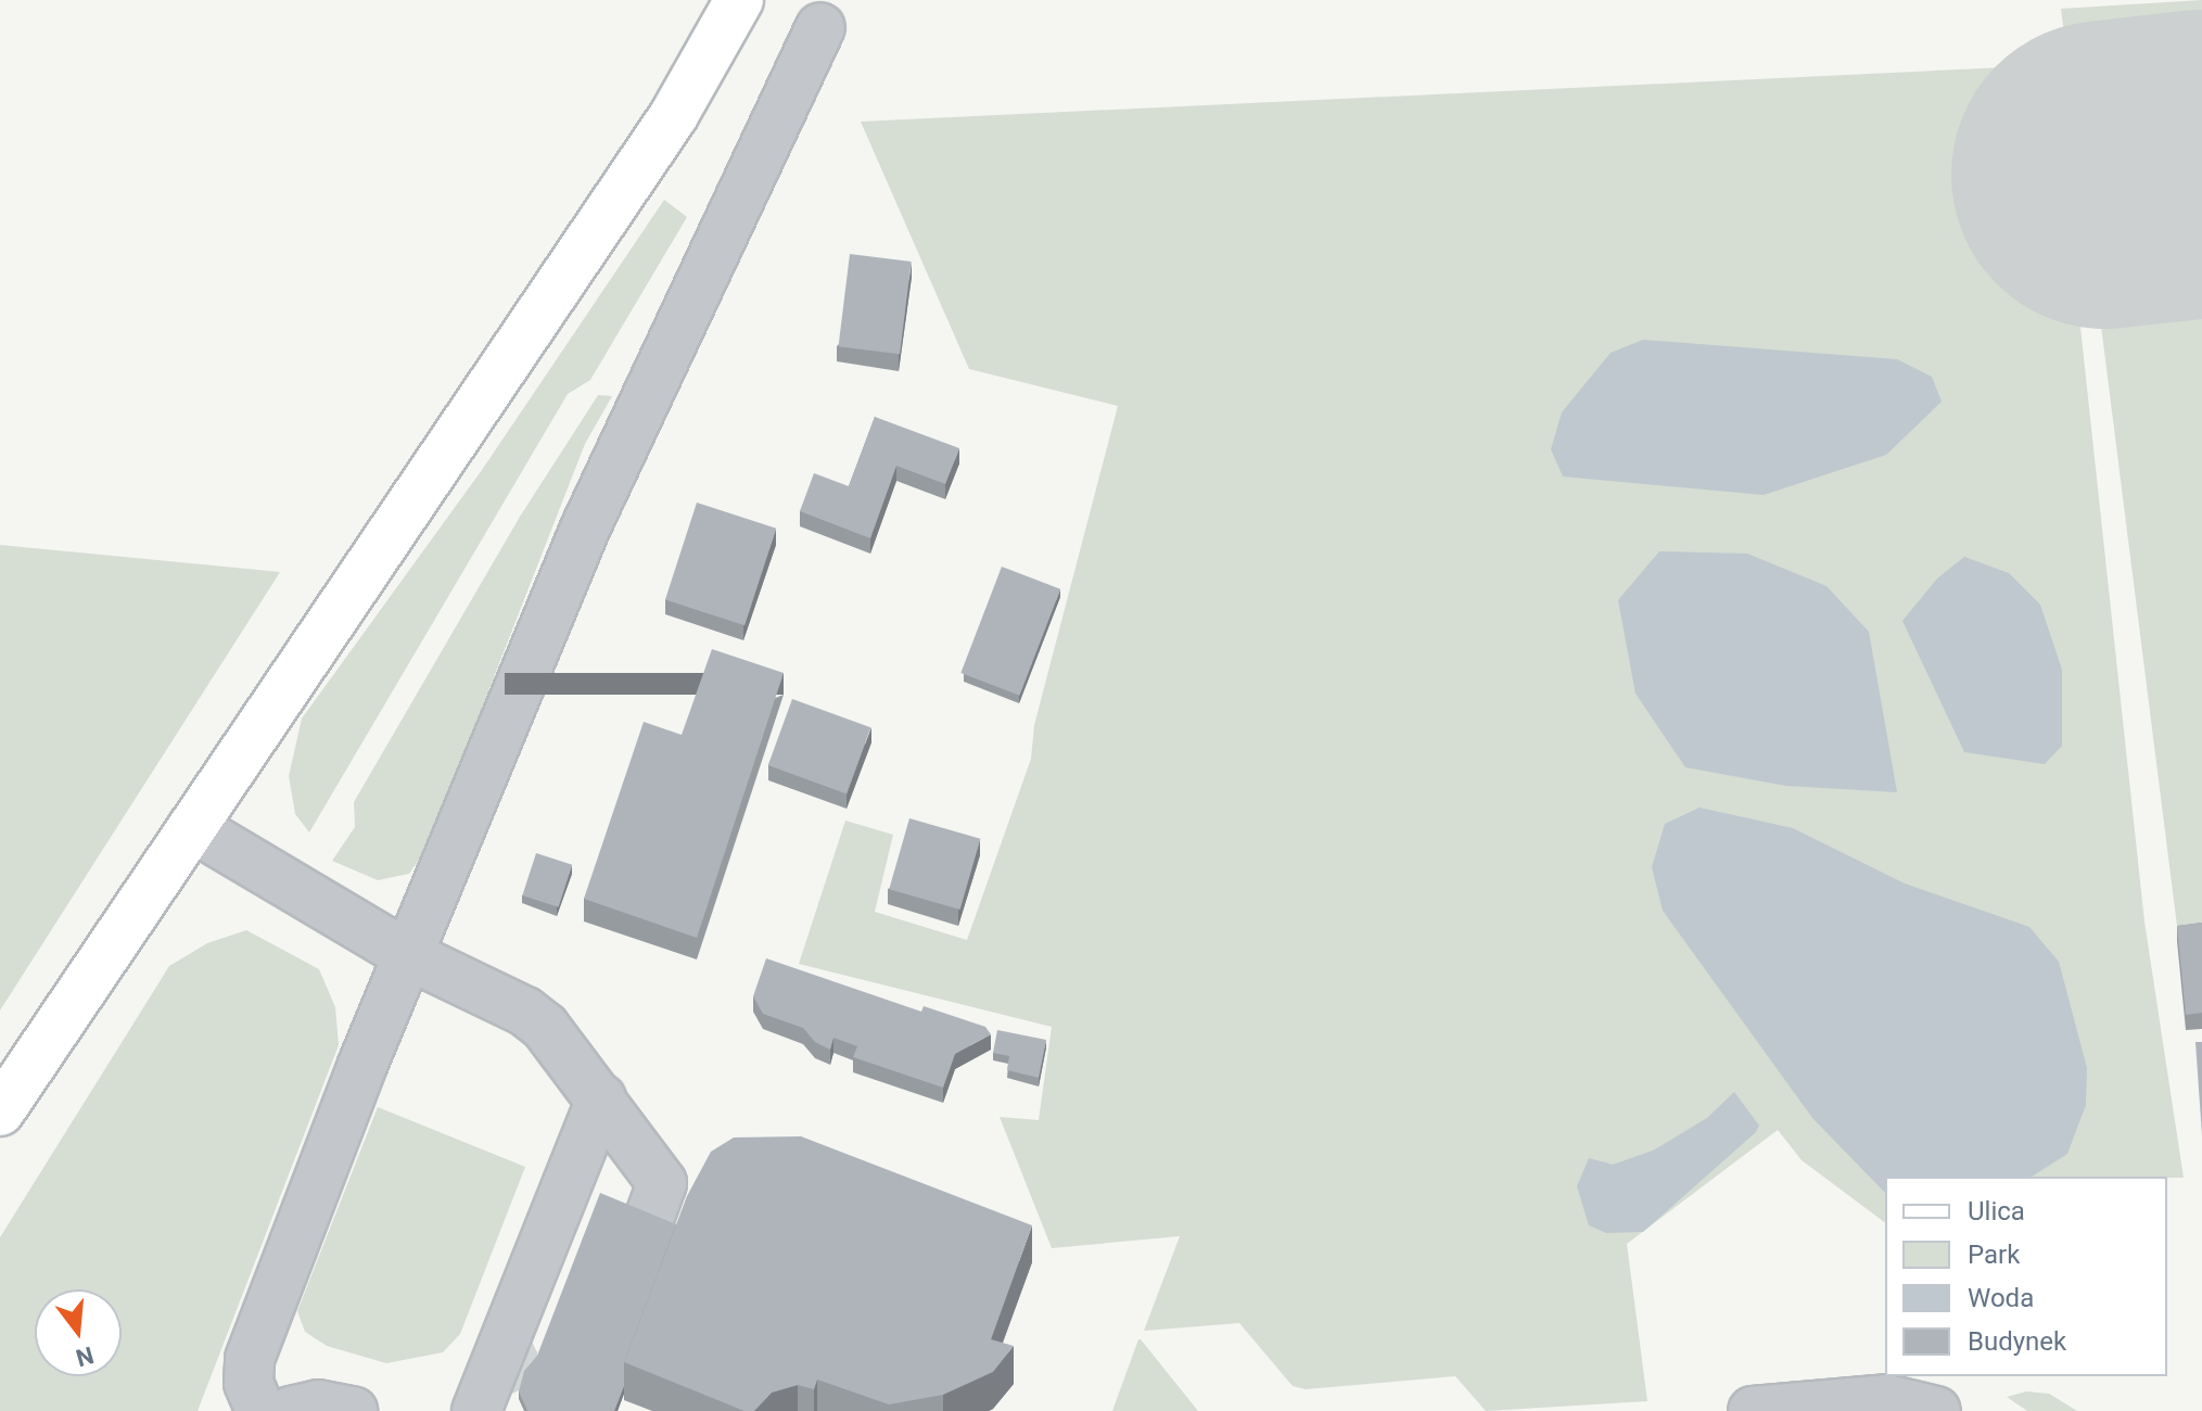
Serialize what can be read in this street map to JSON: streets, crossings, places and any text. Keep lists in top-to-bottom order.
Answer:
{
  "legend": [
    "Ulica",
    "Park",
    "Woda",
    "Budynek"
  ],
  "north": "bottom"
}
